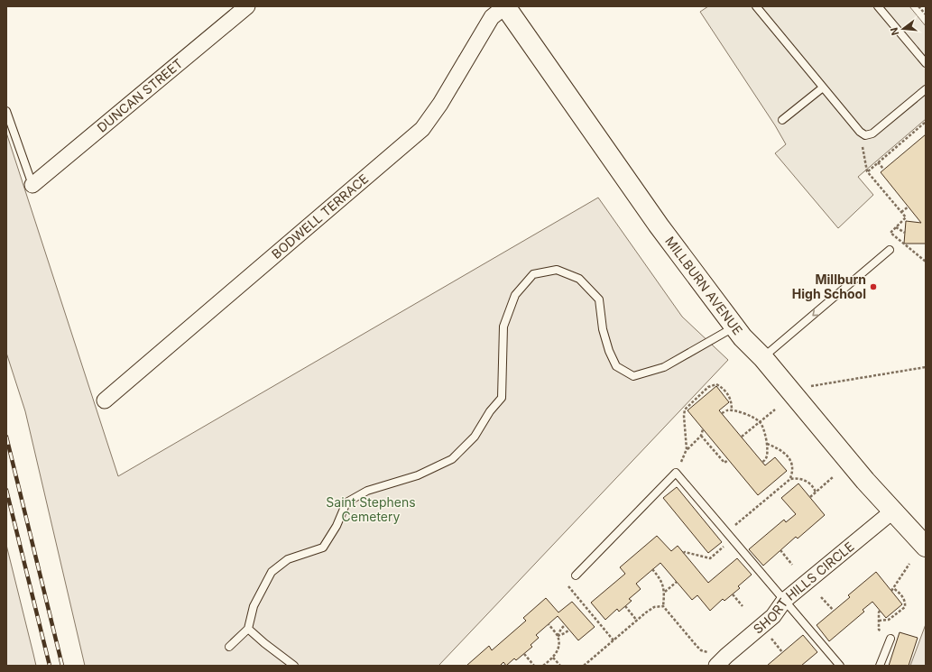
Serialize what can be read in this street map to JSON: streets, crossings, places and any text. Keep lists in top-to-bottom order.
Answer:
{
  "streets": {
    "main road": ["MILLBURN AVENUE"],
    "street": ["DUNCAN STREET", "BODWELL TERRACE", "SHORT HILLS CIRCLE"]
  },
  "crossings": [
    ["BODWELL TERRACE", "MILLBURN AVENUE"],
    ["MILLBURN AVENUE", "SHORT HILLS CIRCLE"]
  ],
  "parks": ["Saint Stephens Cemetery"],
  "places": ["Millburn High School"],
  "north": "left"
}
